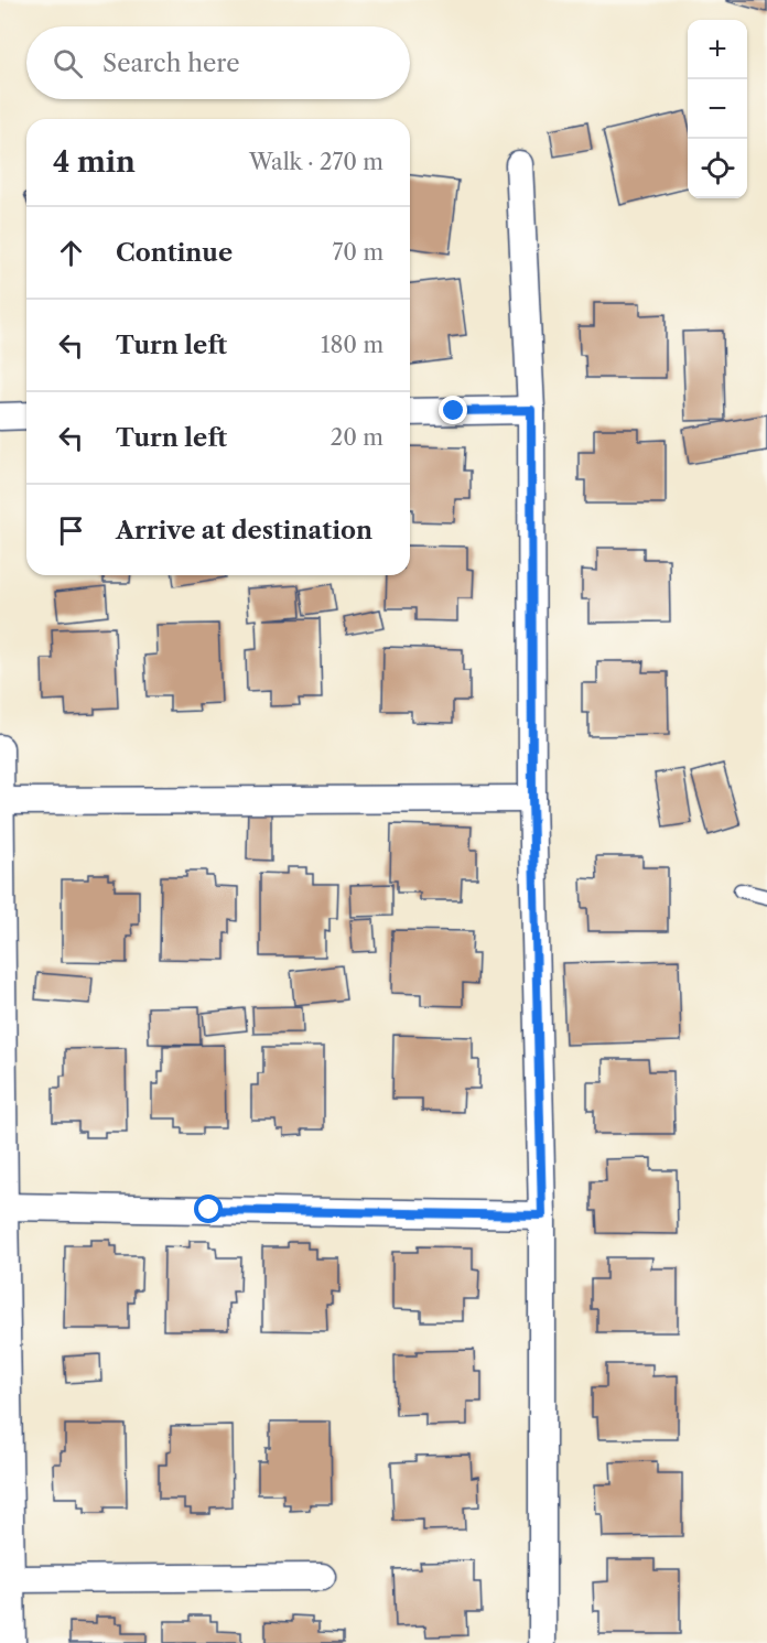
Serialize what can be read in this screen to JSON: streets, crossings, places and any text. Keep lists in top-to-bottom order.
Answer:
{
  "page": {
    "map_buttons": ["+", "−"],
    "search": "Search here",
    "heading": ["4 min", "Walk · 270 m"],
    "list": [
      ["Continue", "70 m"],
      ["Turn left", "180 m"],
      ["Turn left", "20 m"],
      "Arrive at destination"
    ]
  }
}
